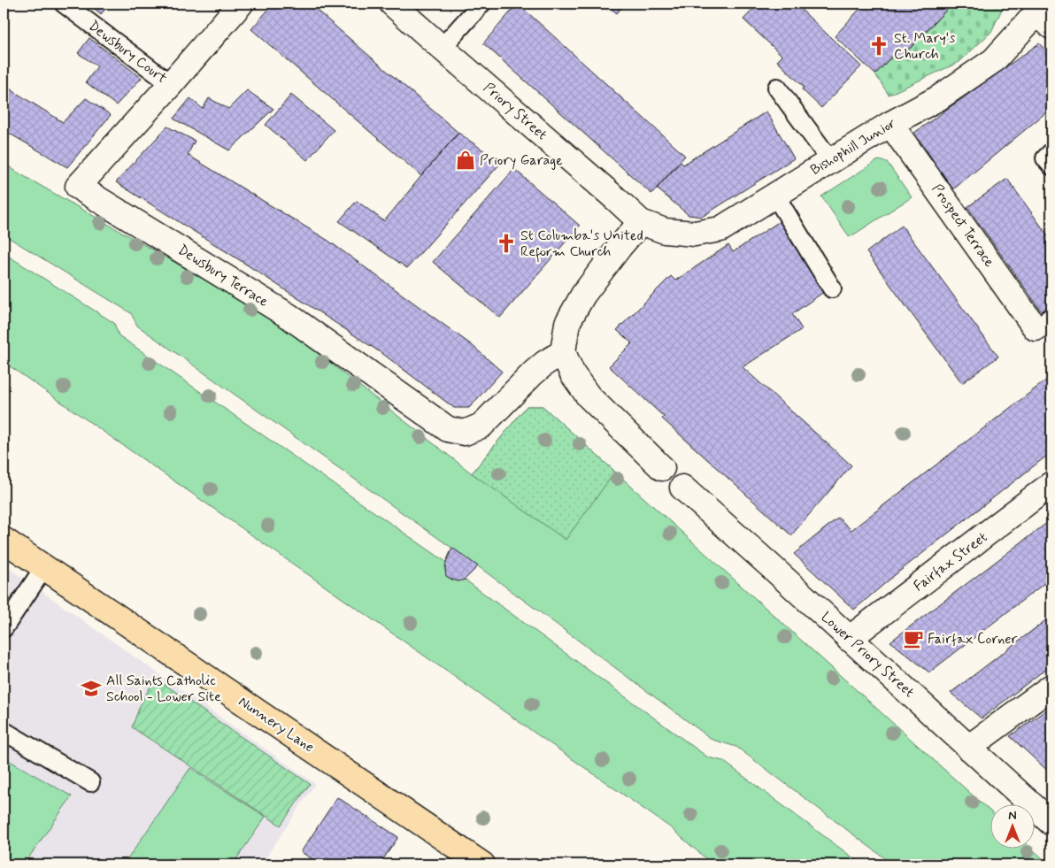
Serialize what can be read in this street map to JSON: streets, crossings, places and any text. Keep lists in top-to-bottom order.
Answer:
{
  "streets": {
    "main road": ["Nunnery Lane"],
    "street": [
      "Priory Street",
      "Bishophill Junior",
      "Prospect Terrace",
      "Dewsbury Terrace",
      "Fairfax Street",
      "Lower Priory Street"
    ],
    "lane": ["Dewsbury Court"]
  },
  "crossings": [
    ["Dewsbury Court", "Dewsbury Terrace"],
    ["Priory Street", "Bishophill Junior"],
    ["Bishophill Junior", "Prospect Terrace"],
    ["Fairfax Street", "Lower Priory Street"]
  ],
  "places": {
    "church": ["St. Mary's Church", "St Columba's United Reform Church"],
    "shop": ["Priory Garage"],
    "cafe": ["Fairfax Corner"],
    "school or university": ["All Saints Catholic School - Lower Site"]
  },
  "north": "top"
}
